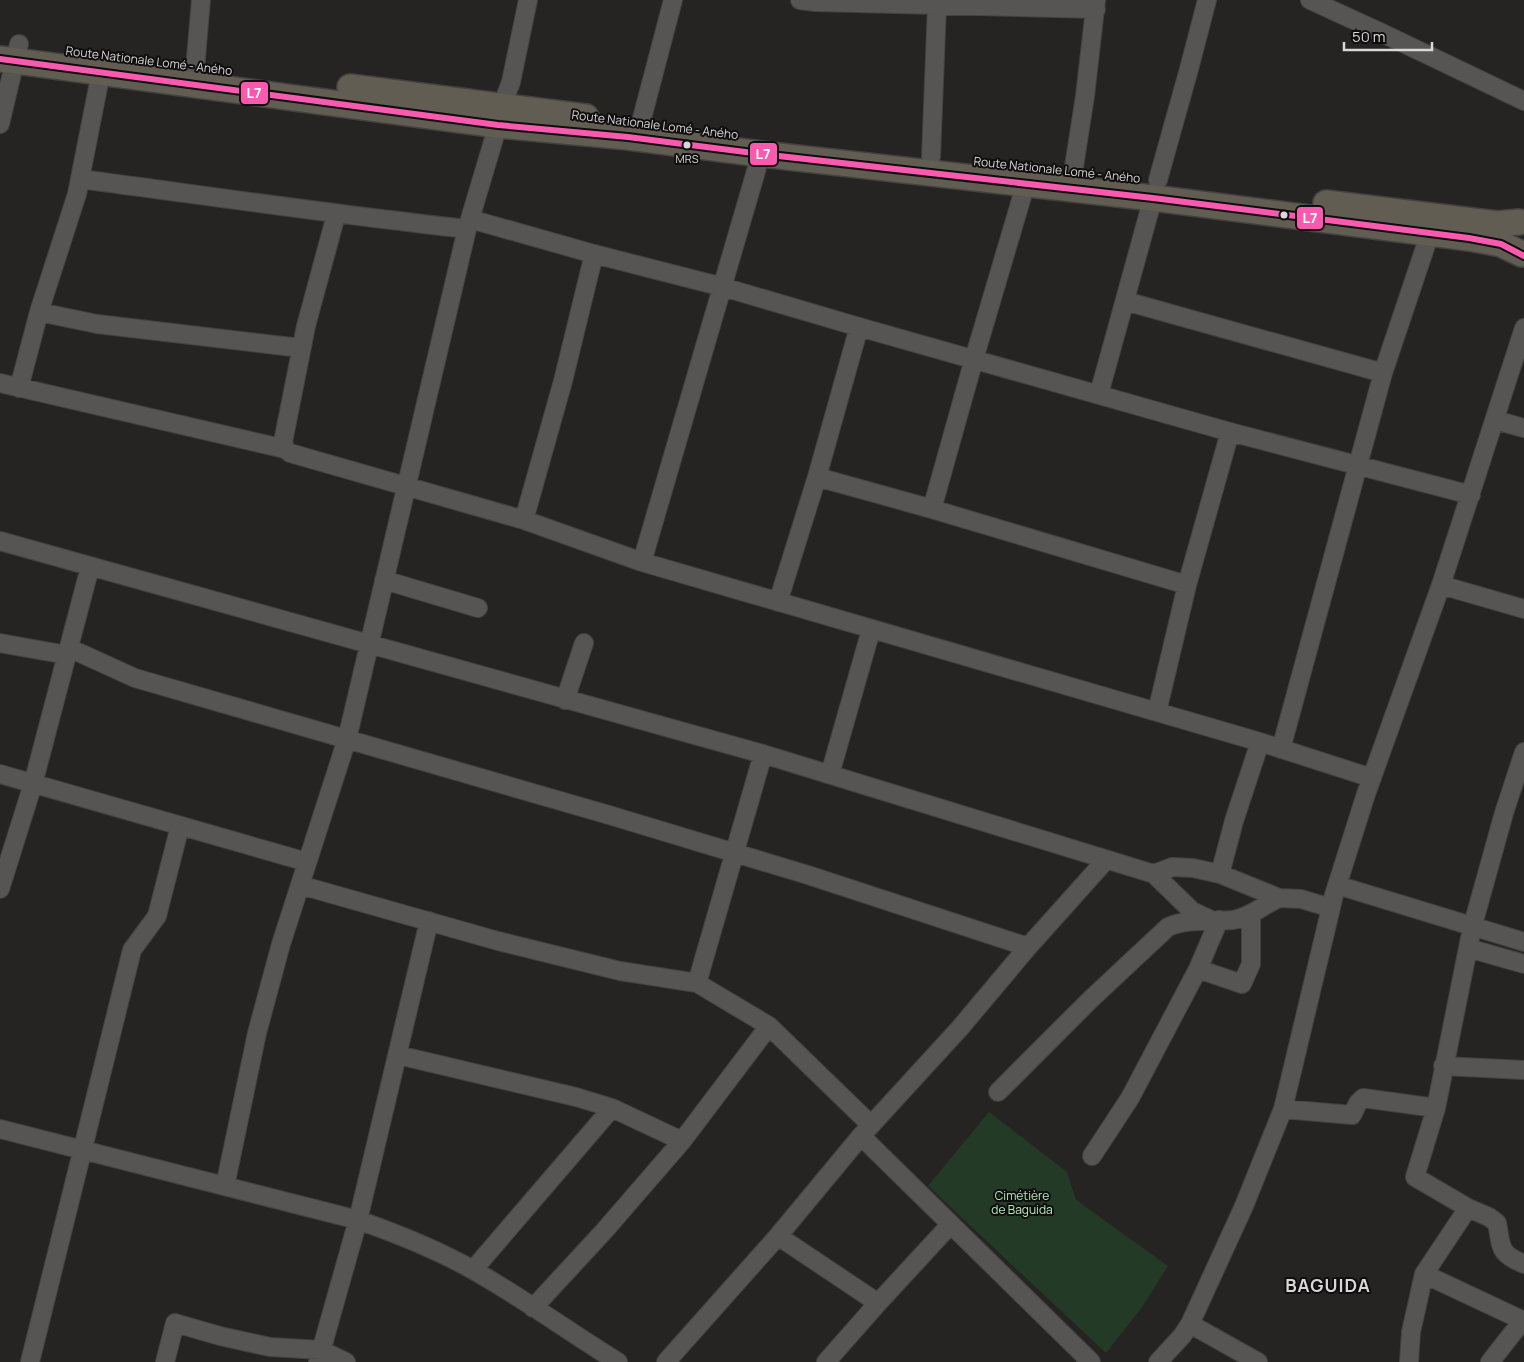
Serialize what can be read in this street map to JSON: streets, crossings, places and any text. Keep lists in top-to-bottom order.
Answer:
{
  "streets": {
    "highway": ["Route Nationale Lomé - Aného"]
  },
  "districts": ["BAGUIDA"],
  "parks": ["Cimétière de Baguida"],
  "places": ["MRS"],
  "lines": ["transit line L7"],
  "scale_bar": "50 m"
}
